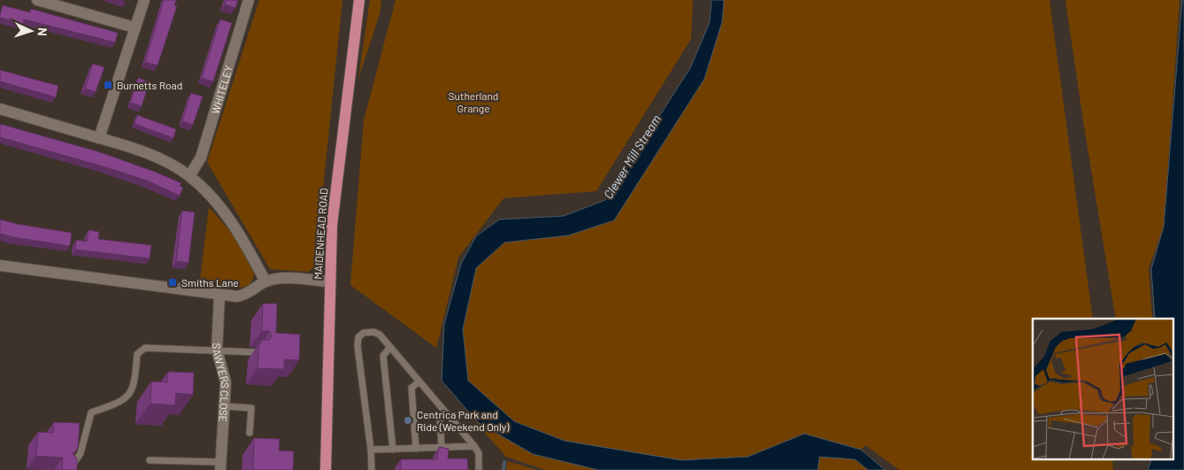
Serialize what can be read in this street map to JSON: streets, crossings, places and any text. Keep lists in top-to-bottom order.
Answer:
{
  "streets": {
    "main road": ["MAIDENHEAD ROAD"],
    "street": ["WHITELEY", "SAWYERS CLOSE"]
  },
  "water": ["Clewer Mill Stream"],
  "parks": ["Sutherland Grange"],
  "places": {
    "transit": ["Burnetts Road", "Smiths Lane"],
    "other": ["Centrica Park and Ride (Weekend Only)"]
  },
  "north": "right"
}
